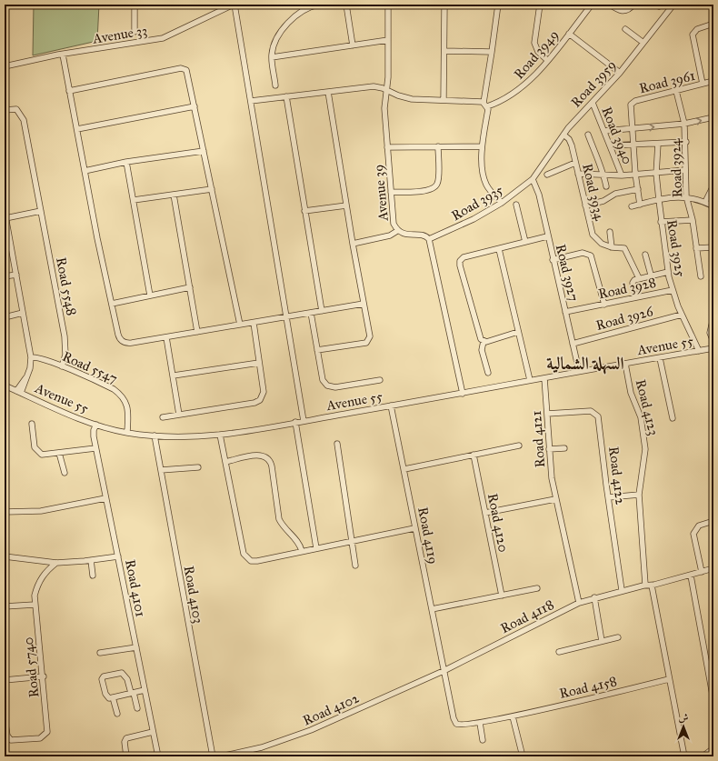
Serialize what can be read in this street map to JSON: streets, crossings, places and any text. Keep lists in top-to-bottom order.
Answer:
{
  "streets": {
    "street": [
      "Avenue 33",
      "Road 3949",
      "Road 3961",
      "Road 3959",
      "Road 3940",
      "Road 3924",
      "Road 3934",
      "Avenue 39",
      "Road 3935",
      "Road 3925",
      "Road 3927",
      "Road 5548",
      "Road 3928",
      "Road 3926",
      "Avenue 55",
      "Road 5547",
      "Road 4123",
      "Road 4121",
      "Road 4122",
      "Road 4120",
      "Road 4119",
      "Road 4101",
      "Road 4103",
      "Road 4118",
      "Road 5740",
      "Road 4158",
      "Road 4102"
    ]
  },
  "crossings": [
    ["Road 3949", "Avenue 39"],
    ["Road 3961", "Road 3940"],
    ["Road 3961", "Road 3924"],
    ["Road 3959", "Road 3940"],
    ["Road 3959", "Road 3934"],
    ["Road 3959", "Road 3935"],
    ["Road 3959", "Road 3927"],
    ["Road 3940", "Road 3924"],
    ["Road 3940", "Road 3934"],
    ["Road 3940", "Road 3925"],
    ["Avenue 39", "Road 3935"],
    ["Road 3935", "Road 3927"],
    ["Road 3925", "Road 3928"],
    ["Road 3925", "Road 3926"],
    ["Road 3925", "Avenue 55"],
    ["Road 3927", "Road 3928"],
    ["Road 3927", "Road 3926"],
    ["Road 3927", "Avenue 55"],
    ["Road 5548", "Road 5547"],
    ["Avenue 55", "Road 5547"],
    ["Avenue 55", "Road 4123"],
    ["Avenue 55", "Road 4121"],
    ["Avenue 55", "Road 4119"],
    ["Avenue 55", "Road 4101"],
    ["Avenue 55", "Road 4103"],
    ["Road 4121", "Road 4122"],
    ["Road 4121", "Road 4118"],
    ["Road 4122", "Road 4118"],
    ["Road 4119", "Road 4118"],
    ["Road 4119", "Road 4158"],
    ["Road 4119", "Road 4102"],
    ["Road 4118", "Road 4158"],
    ["Road 4118", "Road 4102"],
    ["Road 4158", "Road 4102"]
  ],
  "districts": ["السهلة الشمالية"],
  "north": "top"
}
